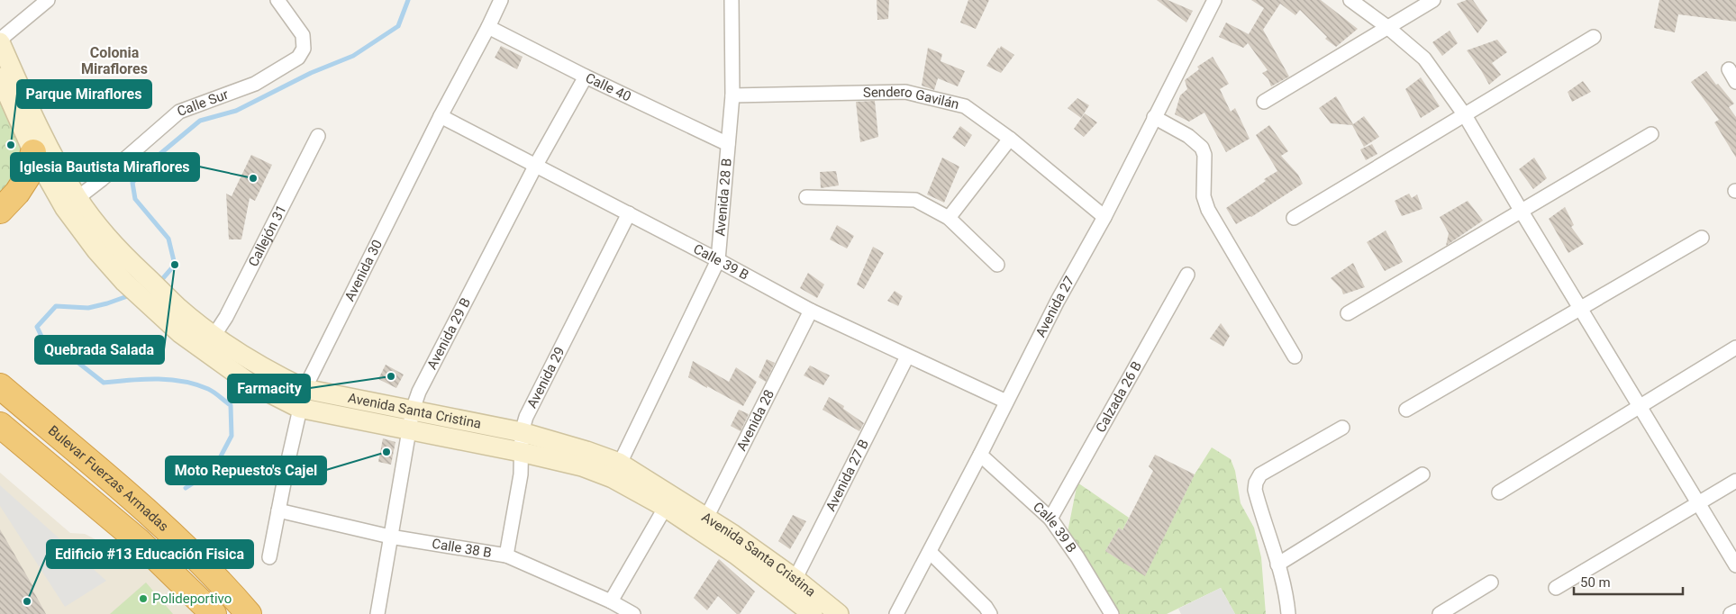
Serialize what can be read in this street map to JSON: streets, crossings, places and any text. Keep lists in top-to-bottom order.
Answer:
{
  "streets": {
    "highway": ["Bulevar Fuerzas Armadas"],
    "street": [
      "Calle 40",
      "Sendero Gavilán",
      "Calle Sur",
      "Avenida 28 B",
      "Callejón 31",
      "Calle 39 B",
      "Avenida 30",
      "Avenida 27",
      "Avenida 29 B",
      "Avenida 29",
      "Calzada 26 B",
      "Avenida Santa Cristina",
      "Avenida 28",
      "Avenida 27 B",
      "Calle 38 B"
    ]
  },
  "crossings": [
    ["Calle 40", "Avenida 28 B"],
    ["Calle 40", "Avenida 30"],
    ["Calle 40", "Avenida 29 B"],
    ["Sendero Gavilán", "Avenida 28 B"],
    ["Sendero Gavilán", "Avenida 27"],
    ["Calle Sur", "Avenida Santa Cristina"],
    ["Avenida 28 B", "Calle 39 B"],
    ["Avenida 28 B", "Avenida Santa Cristina"],
    ["Callejón 31", "Avenida Santa Cristina"],
    ["Calle 39 B", "Avenida 30"],
    ["Calle 39 B", "Avenida 27"],
    ["Calle 39 B", "Avenida 29 B"],
    ["Calle 39 B", "Avenida 29"],
    ["Calle 39 B", "Calzada 26 B"],
    ["Calle 39 B", "Avenida 28"],
    ["Calle 39 B", "Avenida 27 B"],
    ["Avenida 30", "Avenida Santa Cristina"],
    ["Avenida 30", "Calle 38 B"],
    ["Avenida 29 B", "Avenida Santa Cristina"],
    ["Avenida 29 B", "Calle 38 B"],
    ["Avenida 29", "Avenida Santa Cristina"],
    ["Avenida 29", "Calle 38 B"],
    ["Avenida Santa Cristina", "Avenida 28"],
    ["Avenida Santa Cristina", "Avenida 27 B"]
  ],
  "districts": ["Colonia Miraflores"],
  "places": [
    "Parque Miraflores",
    "Iglesia Bautista Miraflores",
    "Quebrada Salada",
    "Farmacity",
    "Moto Repuesto's Cajel",
    "Polideportivo",
    "Edificio #13 Educación Fisica"
  ],
  "scale_bar": "50 m"
}
